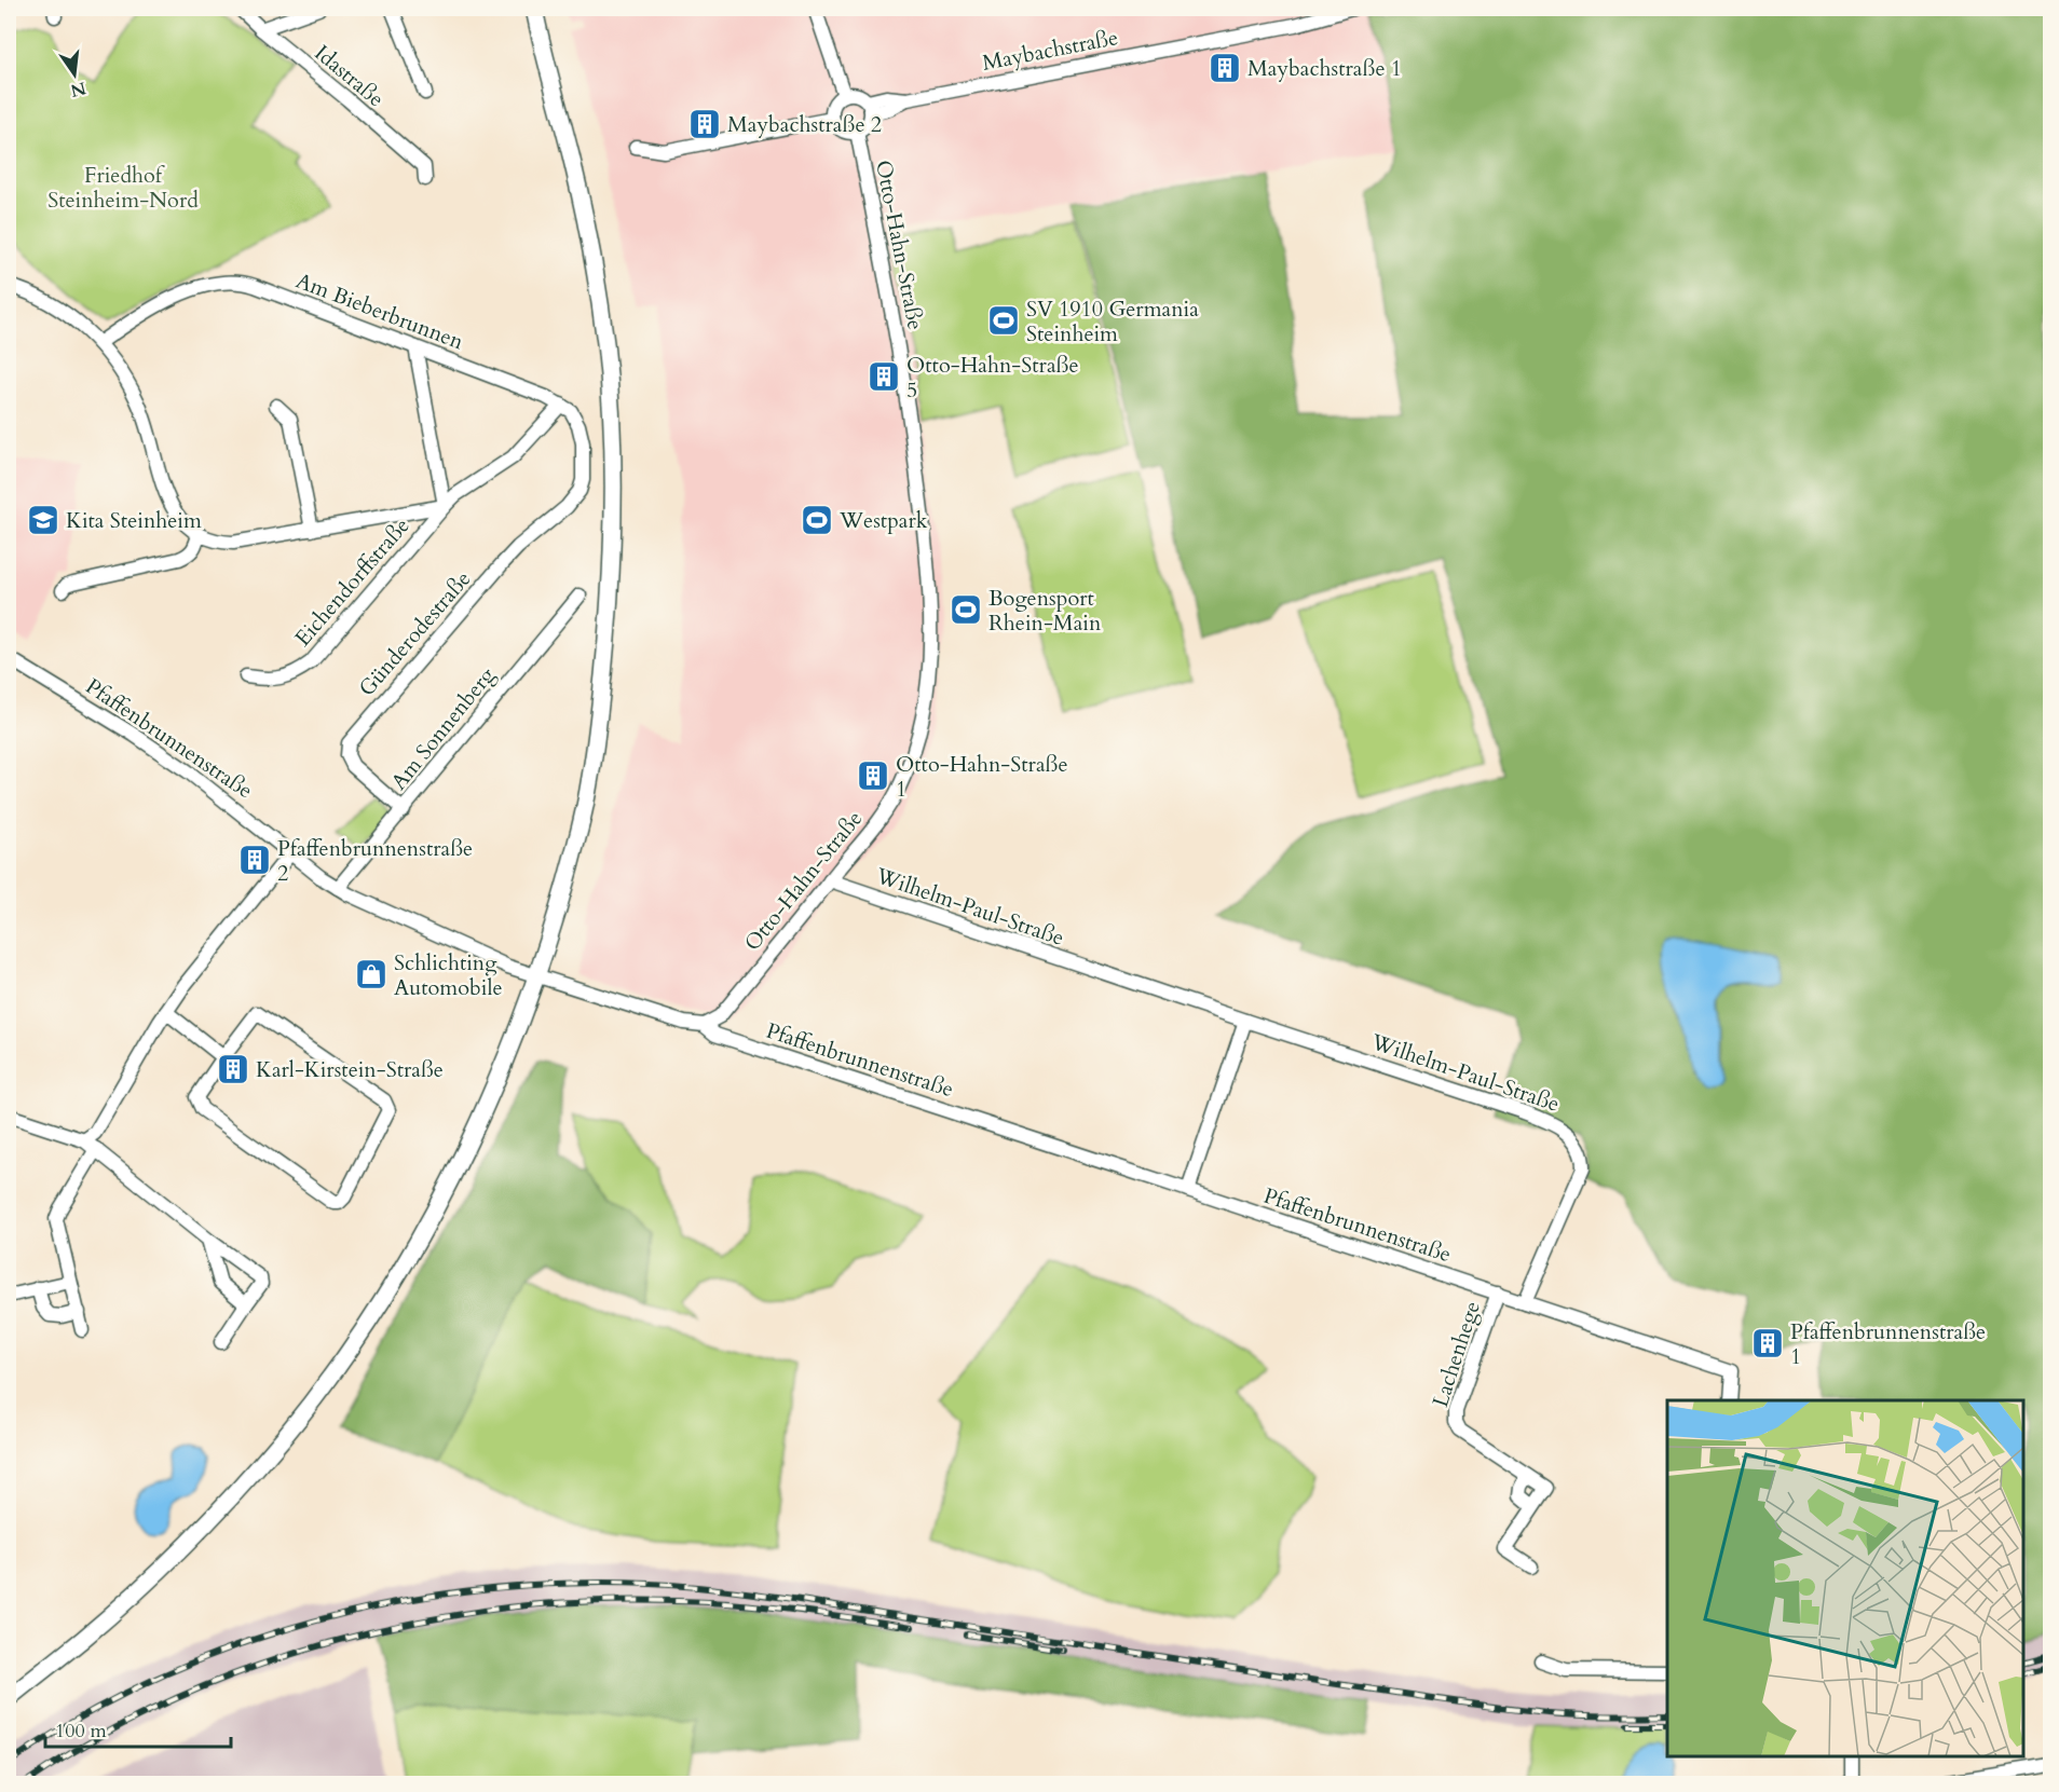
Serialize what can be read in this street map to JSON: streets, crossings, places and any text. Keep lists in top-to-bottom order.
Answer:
{
  "streets": {
    "street": [
      "Maybachstraße",
      "Idastraße",
      "Otto-Hahn-Straße",
      "Am Bieberbrunnen",
      "Eichendorffstraße",
      "Günderodestraße",
      "Am Sonnenberg",
      "Pfaffenbrunnenstraße",
      "Wilhelm-Paul-Straße",
      "Lachenhege"
    ]
  },
  "crossings": [
    ["Maybachstraße", "Otto-Hahn-Straße"],
    ["Otto-Hahn-Straße", "Pfaffenbrunnenstraße"],
    ["Otto-Hahn-Straße", "Wilhelm-Paul-Straße"],
    ["Am Bieberbrunnen", "Eichendorffstraße"],
    ["Am Bieberbrunnen", "Günderodestraße"],
    ["Eichendorffstraße", "Günderodestraße"],
    ["Günderodestraße", "Am Sonnenberg"],
    ["Am Sonnenberg", "Pfaffenbrunnenstraße"],
    ["Pfaffenbrunnenstraße", "Wilhelm-Paul-Straße"],
    ["Pfaffenbrunnenstraße", "Lachenhege"]
  ],
  "parks": ["Friedhof Steinheim-Nord"],
  "places": {
    "building": [
      "Maybachstraße 1",
      "Maybachstraße 2",
      "Otto-Hahn-Straße 5",
      "Otto-Hahn-Straße 1",
      "Pfaffenbrunnenstraße 2",
      "Karl-Kirstein-Straße",
      "Pfaffenbrunnenstraße 1"
    ],
    "sports": ["SV 1910 Germania Steinheim", "Westpark", "Bogensport Rhein-Main"],
    "school or university": ["Kita Steinheim"],
    "shop": ["Schlichting Automobile"]
  },
  "scale_bar": "100 m",
  "north": "bottom"
}
